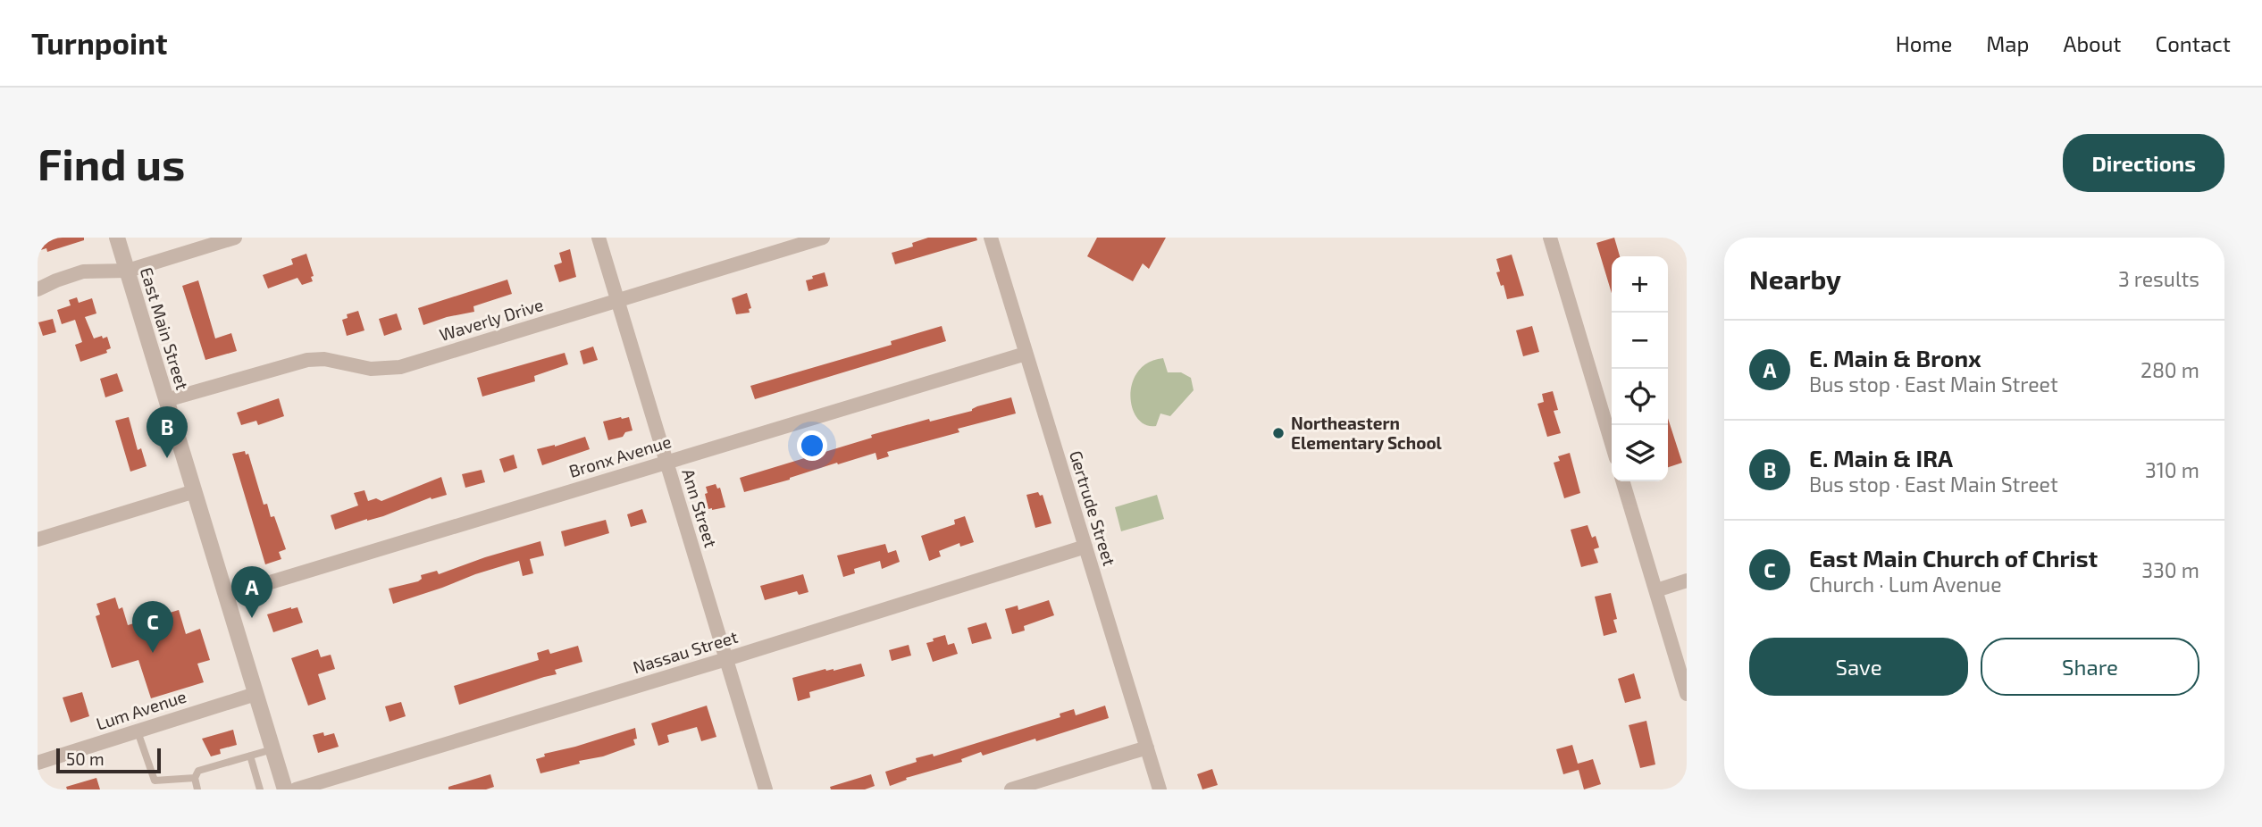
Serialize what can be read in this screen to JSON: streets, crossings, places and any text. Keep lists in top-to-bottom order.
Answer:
{
  "streets": {
    "street": [
      "Waverly Drive",
      "East Main Street",
      "Bronx Avenue",
      "Ann Street",
      "Gertrude Street",
      "Nassau Street",
      "Lum Avenue"
    ]
  },
  "crossings": [
    ["Waverly Drive", "East Main Street"],
    ["Waverly Drive", "Ann Street"],
    ["East Main Street", "Bronx Avenue"],
    ["East Main Street", "Lum Avenue"],
    ["Bronx Avenue", "Ann Street"],
    ["Bronx Avenue", "Gertrude Street"],
    ["Ann Street", "Nassau Street"],
    ["Gertrude Street", "Nassau Street"]
  ],
  "places": ["Northeastern Elementary School"],
  "scale_bar": "50 m",
  "page": {
    "header": "Turnpoint",
    "nav": [
      "Home",
      "Map",
      "About",
      "Contact"
    ],
    "buttons": [
      "Directions",
      ["Save", "Share"]
    ],
    "title": "Find us",
    "heading": ["Nearby", "3 results"],
    "map_buttons": ["+", "−"],
    "list": [
      {
        "mark": "A",
        "name": "E. Main & Bronx",
        "note": "Bus stop · East Main Street",
        "value": "280 m"
      },
      {
        "mark": "B",
        "name": "E. Main & IRA",
        "note": "Bus stop · East Main Street",
        "value": "310 m"
      },
      {
        "mark": "C",
        "name": "East Main Church of Christ",
        "note": "Church · Lum Avenue",
        "value": "330 m"
      }
    ],
    "pins": ["B", "A", "C"],
    "scale": "50 m"
  }
}
